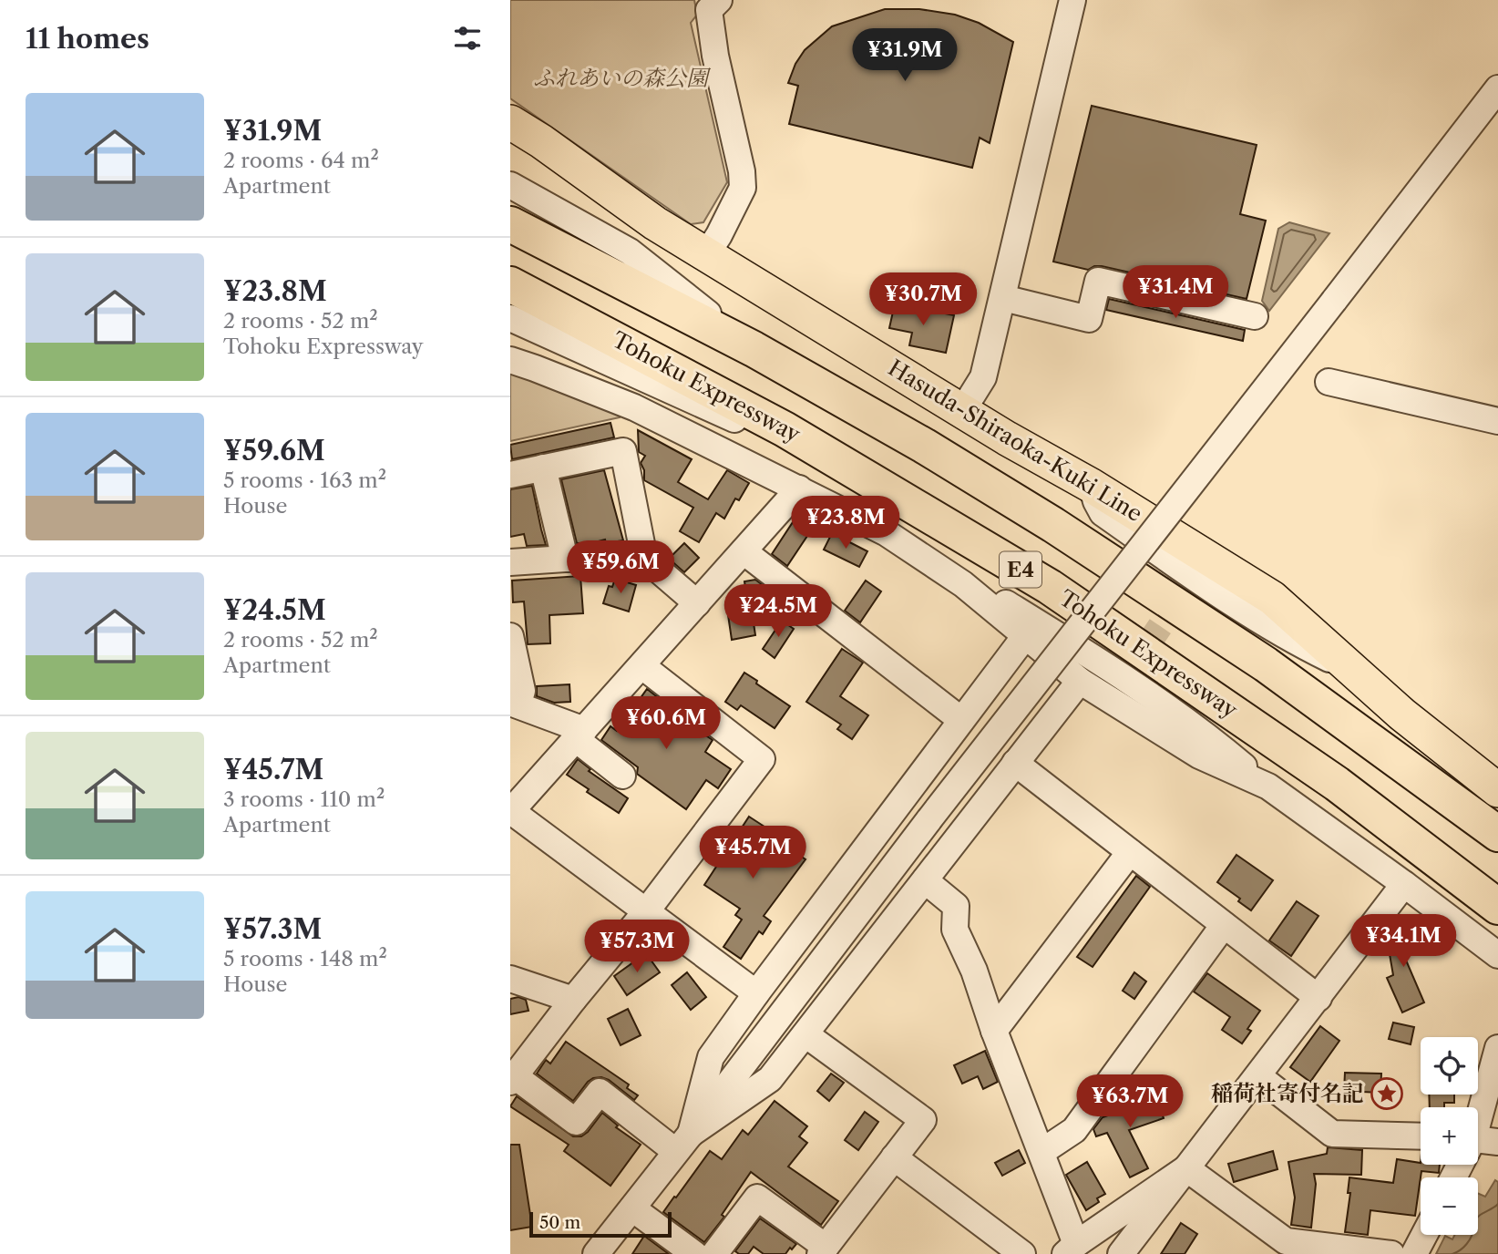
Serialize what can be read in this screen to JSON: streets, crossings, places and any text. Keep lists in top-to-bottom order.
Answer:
{
  "streets": {
    "highway": ["Tohoku Expressway", "E4"],
    "main road": ["Hasuda-Shiraoka-Kuki Line"]
  },
  "parks": ["ふれあいの森公園"],
  "places": {
    "place": ["稲荷社寄付名記"]
  },
  "scale_bar": "50 m",
  "page": {
    "heading": "11 homes",
    "price": [
      "¥31.9M",
      "¥31.4M",
      "¥30.7M",
      "¥23.8M",
      "¥59.6M",
      "¥24.5M",
      "¥60.6M",
      "¥45.7M",
      "¥34.1M",
      "¥57.3M",
      "¥63.7M"
    ],
    "list": [
      {
        "name": "¥31.9M",
        "note": "2 rooms · 64 m² · Apartment"
      },
      {
        "name": "¥23.8M",
        "note": "2 rooms · 52 m² · Tohoku Expressway"
      },
      {
        "name": "¥59.6M",
        "note": "5 rooms · 163 m² · House"
      },
      {
        "name": "¥24.5M",
        "note": "2 rooms · 52 m² · Apartment"
      },
      {
        "name": "¥45.7M",
        "note": "3 rooms · 110 m² · Apartment"
      },
      {
        "name": "¥57.3M",
        "note": "5 rooms · 148 m² · House"
      }
    ],
    "map_buttons": ["+", "−"],
    "scale": "50 m"
  }
}
